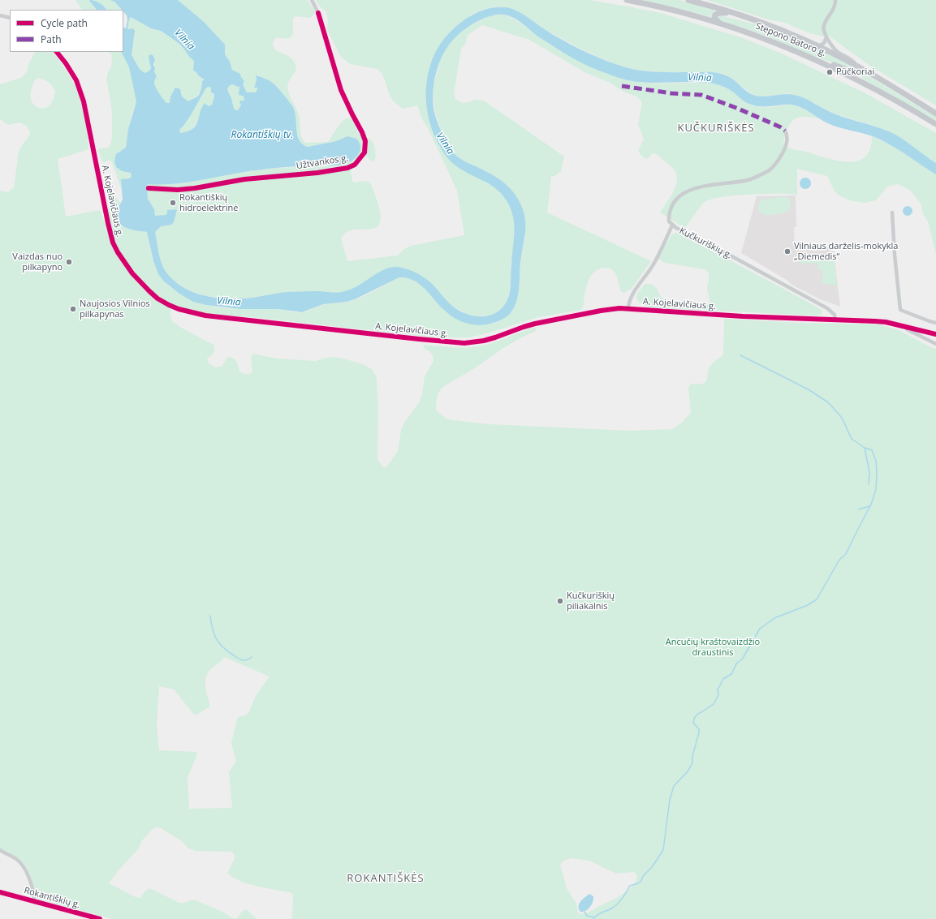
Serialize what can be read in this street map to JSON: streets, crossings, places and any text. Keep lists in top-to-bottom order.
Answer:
{
  "streets": {
    "main road": ["Stepono Batoro g."],
    "street": [
      "Užtvankos g.",
      "A. Kojelavičiaus g.",
      "Kučkuriškių g.",
      "Rokantiškių g."
    ]
  },
  "crossings": [
    ["A. Kojelavičiaus g.", "Kučkuriškių g."]
  ],
  "districts": ["KUČKURIŠKĖS", "ROKANTIŠKĖS"],
  "water": ["Vilnia", "Rokantiškių tv."],
  "parks": ["Ancučių kraštovaizdžio draustinis"],
  "places": [
    "Pūčkoriai",
    "Rokantiškių hidroelektrinė",
    "Vilniaus darželis-mokykla „Diemedis“",
    "Vaizdas nuo pilkapyno",
    "Naujosios Vilnios pilkapynas",
    "Kučkuriškių piliakalnis"
  ],
  "legend": ["Cycle path", "Path"]
}
